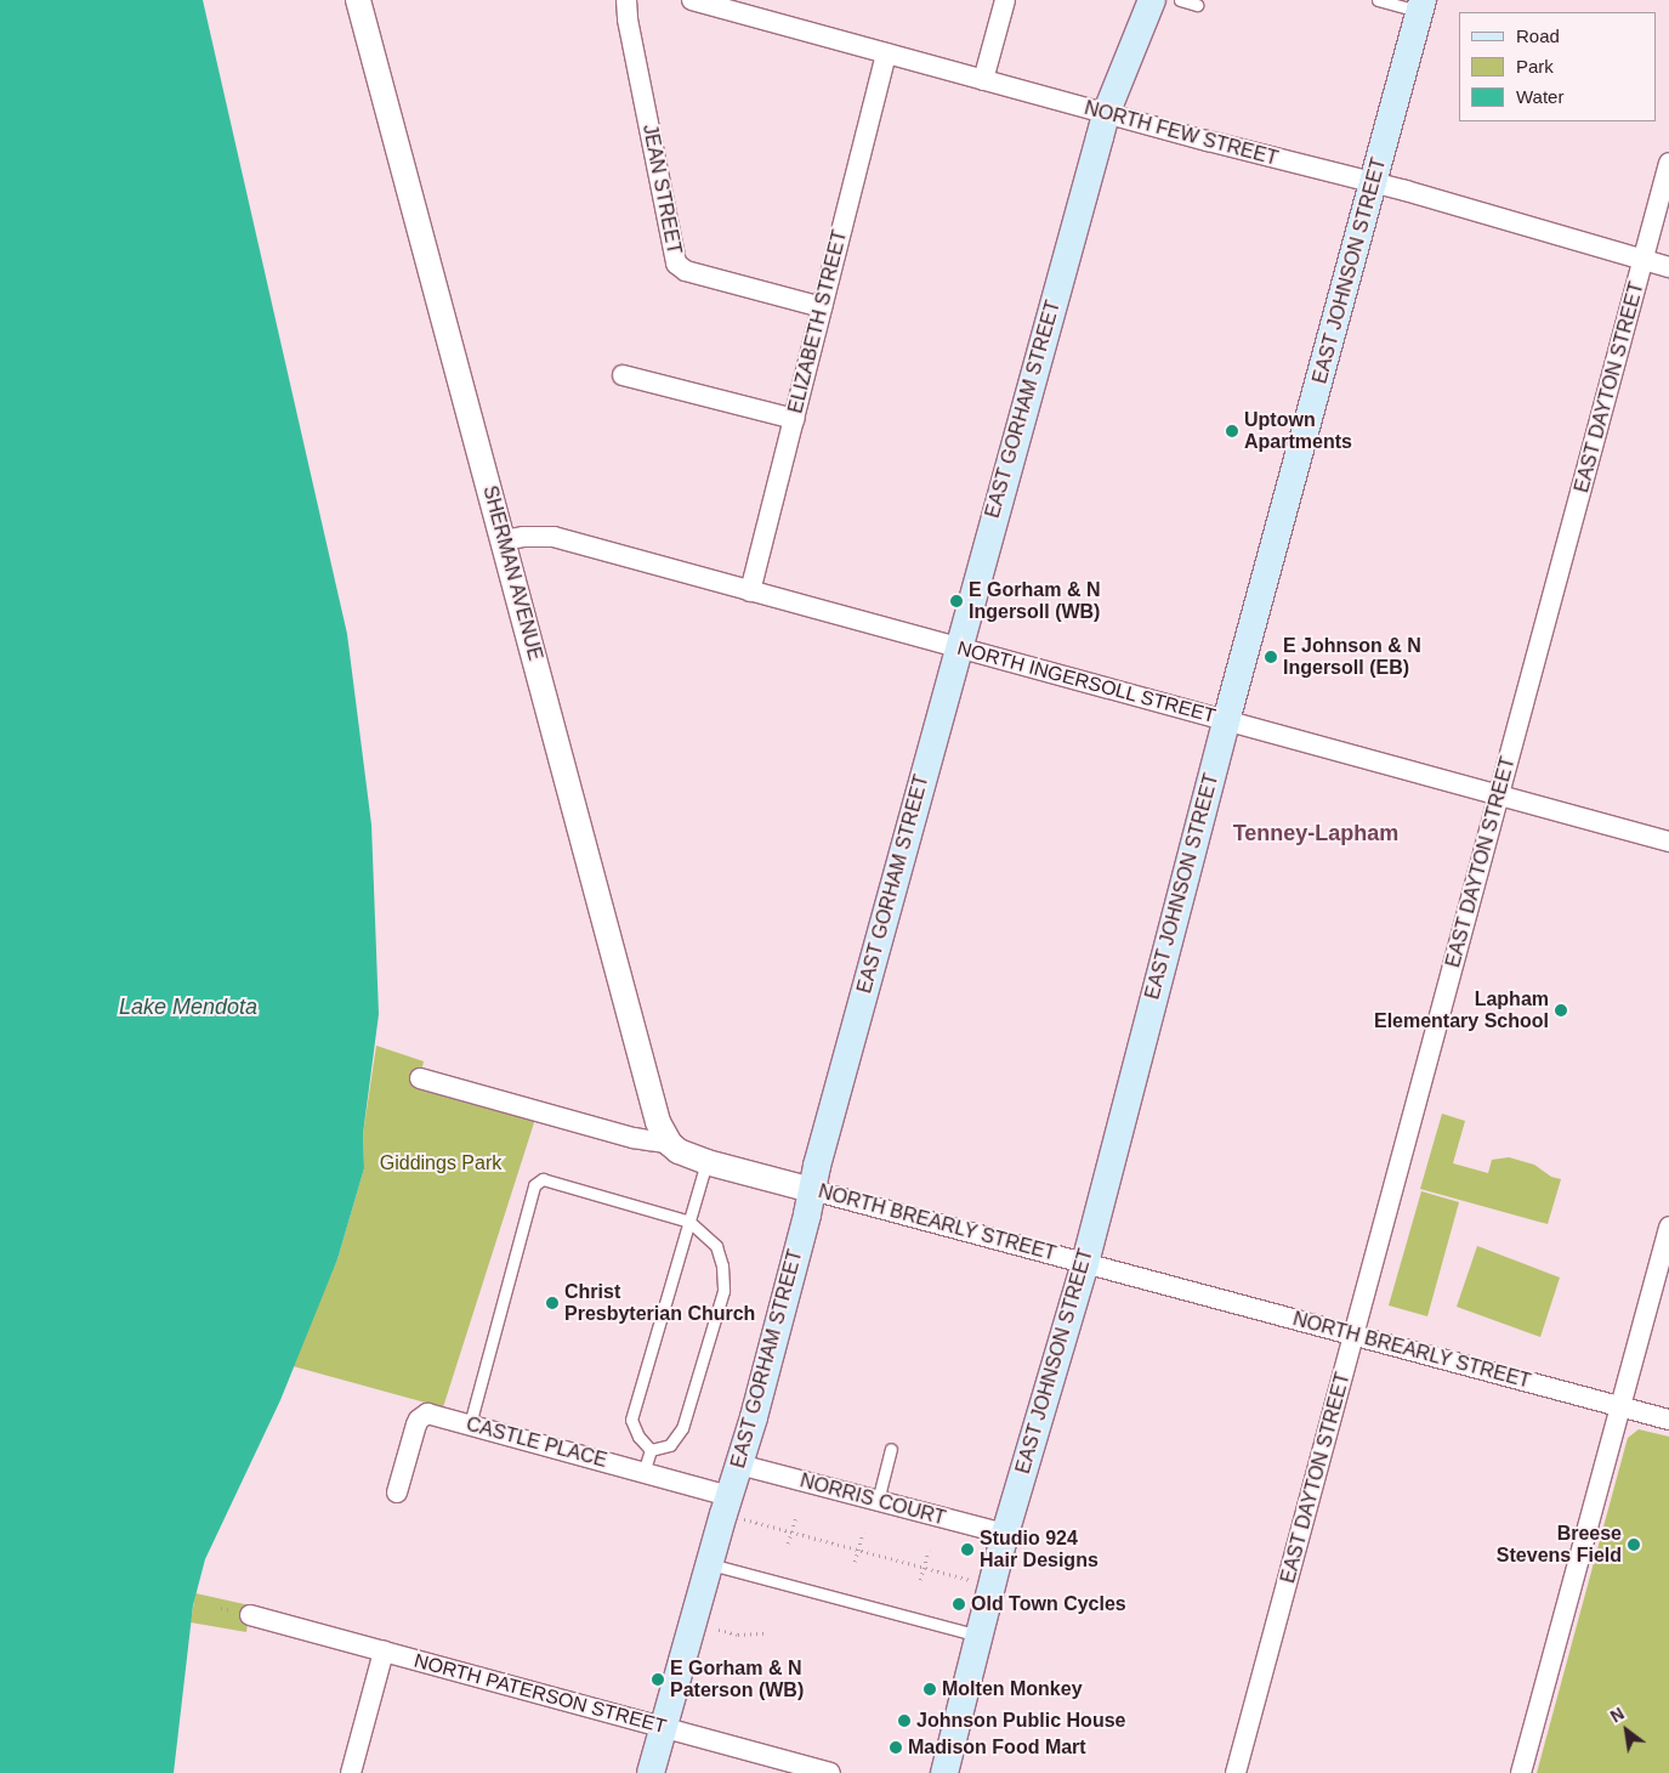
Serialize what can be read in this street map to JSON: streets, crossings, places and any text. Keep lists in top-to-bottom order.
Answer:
{
  "streets": {
    "main road": ["EAST JOHNSON STREET", "EAST GORHAM STREET"],
    "street": [
      "NORTH FEW STREET",
      "JEAN STREET",
      "ELIZABETH STREET",
      "EAST DAYTON STREET",
      "SHERMAN AVENUE",
      "NORTH INGERSOLL STREET",
      "NORTH BREARLY STREET",
      "CASTLE PLACE",
      "NORRIS COURT",
      "NORTH PATERSON STREET"
    ]
  },
  "crossings": [
    ["NORTH FEW STREET", "EAST JOHNSON STREET"],
    ["NORTH FEW STREET", "ELIZABETH STREET"],
    ["NORTH FEW STREET", "EAST DAYTON STREET"],
    ["NORTH FEW STREET", "EAST GORHAM STREET"],
    ["JEAN STREET", "ELIZABETH STREET"],
    ["EAST JOHNSON STREET", "NORTH INGERSOLL STREET"],
    ["EAST JOHNSON STREET", "NORTH BREARLY STREET"],
    ["EAST JOHNSON STREET", "NORRIS COURT"],
    ["ELIZABETH STREET", "NORTH INGERSOLL STREET"],
    ["EAST DAYTON STREET", "NORTH INGERSOLL STREET"],
    ["EAST DAYTON STREET", "NORTH BREARLY STREET"],
    ["EAST GORHAM STREET", "NORTH INGERSOLL STREET"],
    ["EAST GORHAM STREET", "NORTH BREARLY STREET"],
    ["EAST GORHAM STREET", "CASTLE PLACE"],
    ["EAST GORHAM STREET", "NORRIS COURT"],
    ["EAST GORHAM STREET", "NORTH PATERSON STREET"],
    ["SHERMAN AVENUE", "NORTH INGERSOLL STREET"],
    ["SHERMAN AVENUE", "NORTH BREARLY STREET"]
  ],
  "districts": ["Tenney-Lapham"],
  "water": ["Lake Mendota"],
  "parks": ["Giddings Park"],
  "places": [
    "Uptown Apartments",
    "E Gorham & N Ingersoll (WB)",
    "E Johnson & N Ingersoll (EB)",
    "Lapham Elementary School",
    "Christ Presbyterian Church",
    "Breese Stevens Field",
    "Studio 924 Hair Designs",
    "Old Town Cycles",
    "E Gorham & N Paterson (WB)",
    "Molten Monkey",
    "Johnson Public House",
    "Madison Food Mart"
  ],
  "legend": ["Road", "Park", "Water"],
  "north": "top left"
}
